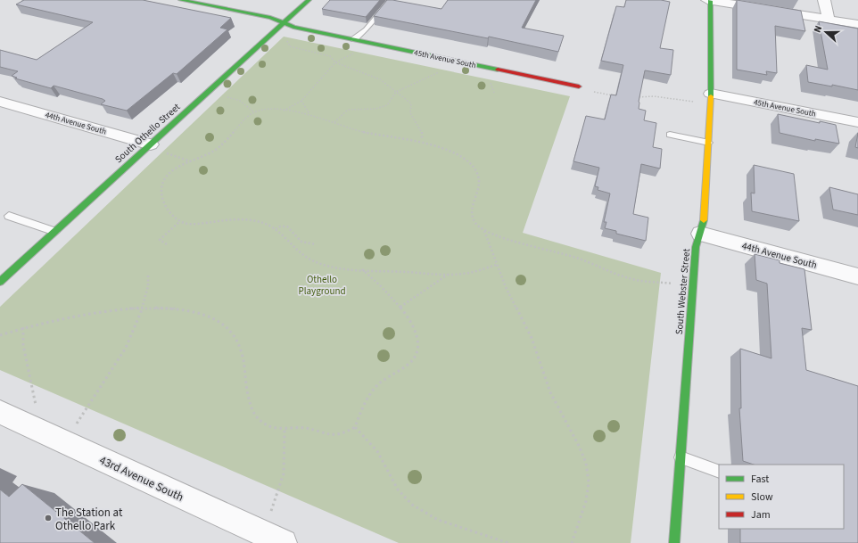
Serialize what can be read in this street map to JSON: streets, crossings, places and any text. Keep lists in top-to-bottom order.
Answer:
{
  "streets": {
    "street": [
      "45th Avenue South",
      "44th Avenue South",
      "South Othello Street",
      "South Webster Street",
      "43rd Avenue South"
    ]
  },
  "crossings": [
    ["45th Avenue South", "South Othello Street"],
    ["45th Avenue South", "South Webster Street"],
    ["44th Avenue South", "South Othello Street"],
    ["44th Avenue South", "South Webster Street"]
  ],
  "parks": ["Othello Playground"],
  "places": ["The Station at Othello Park"],
  "legend": ["Fast", "Slow", "Jam"],
  "north": "left"
}
